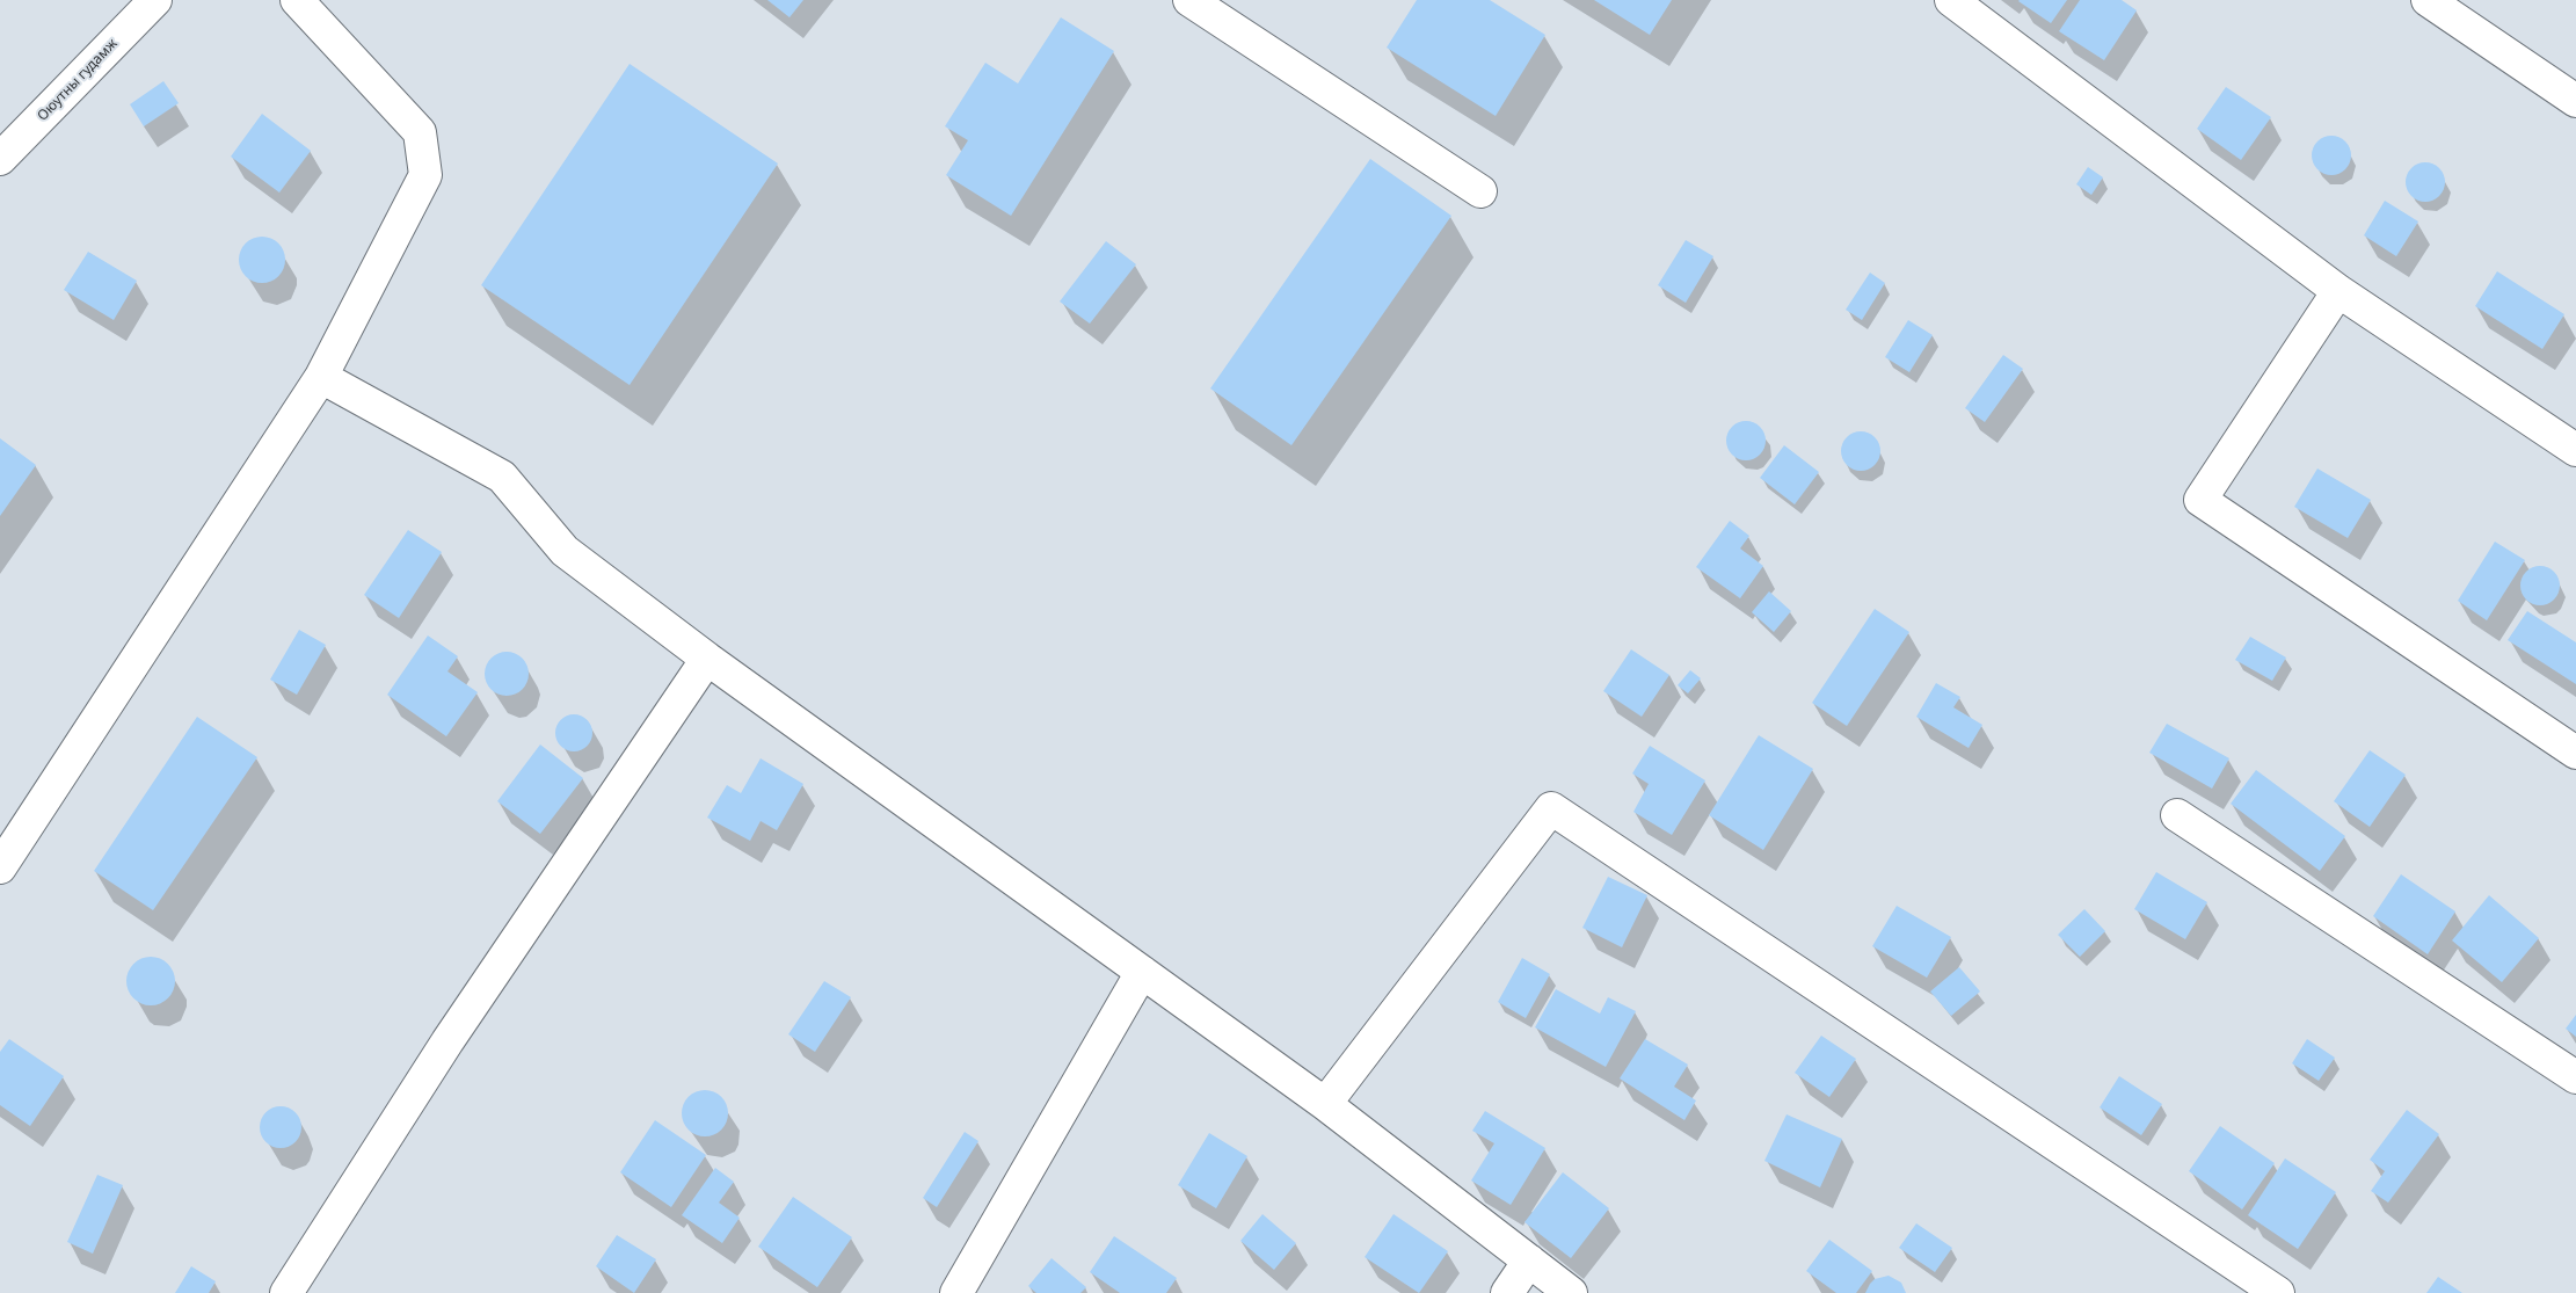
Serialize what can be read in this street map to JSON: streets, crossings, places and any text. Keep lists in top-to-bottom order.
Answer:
{
  "streets": {
    "street": ["Оюутны гудамж"]
  }
}
